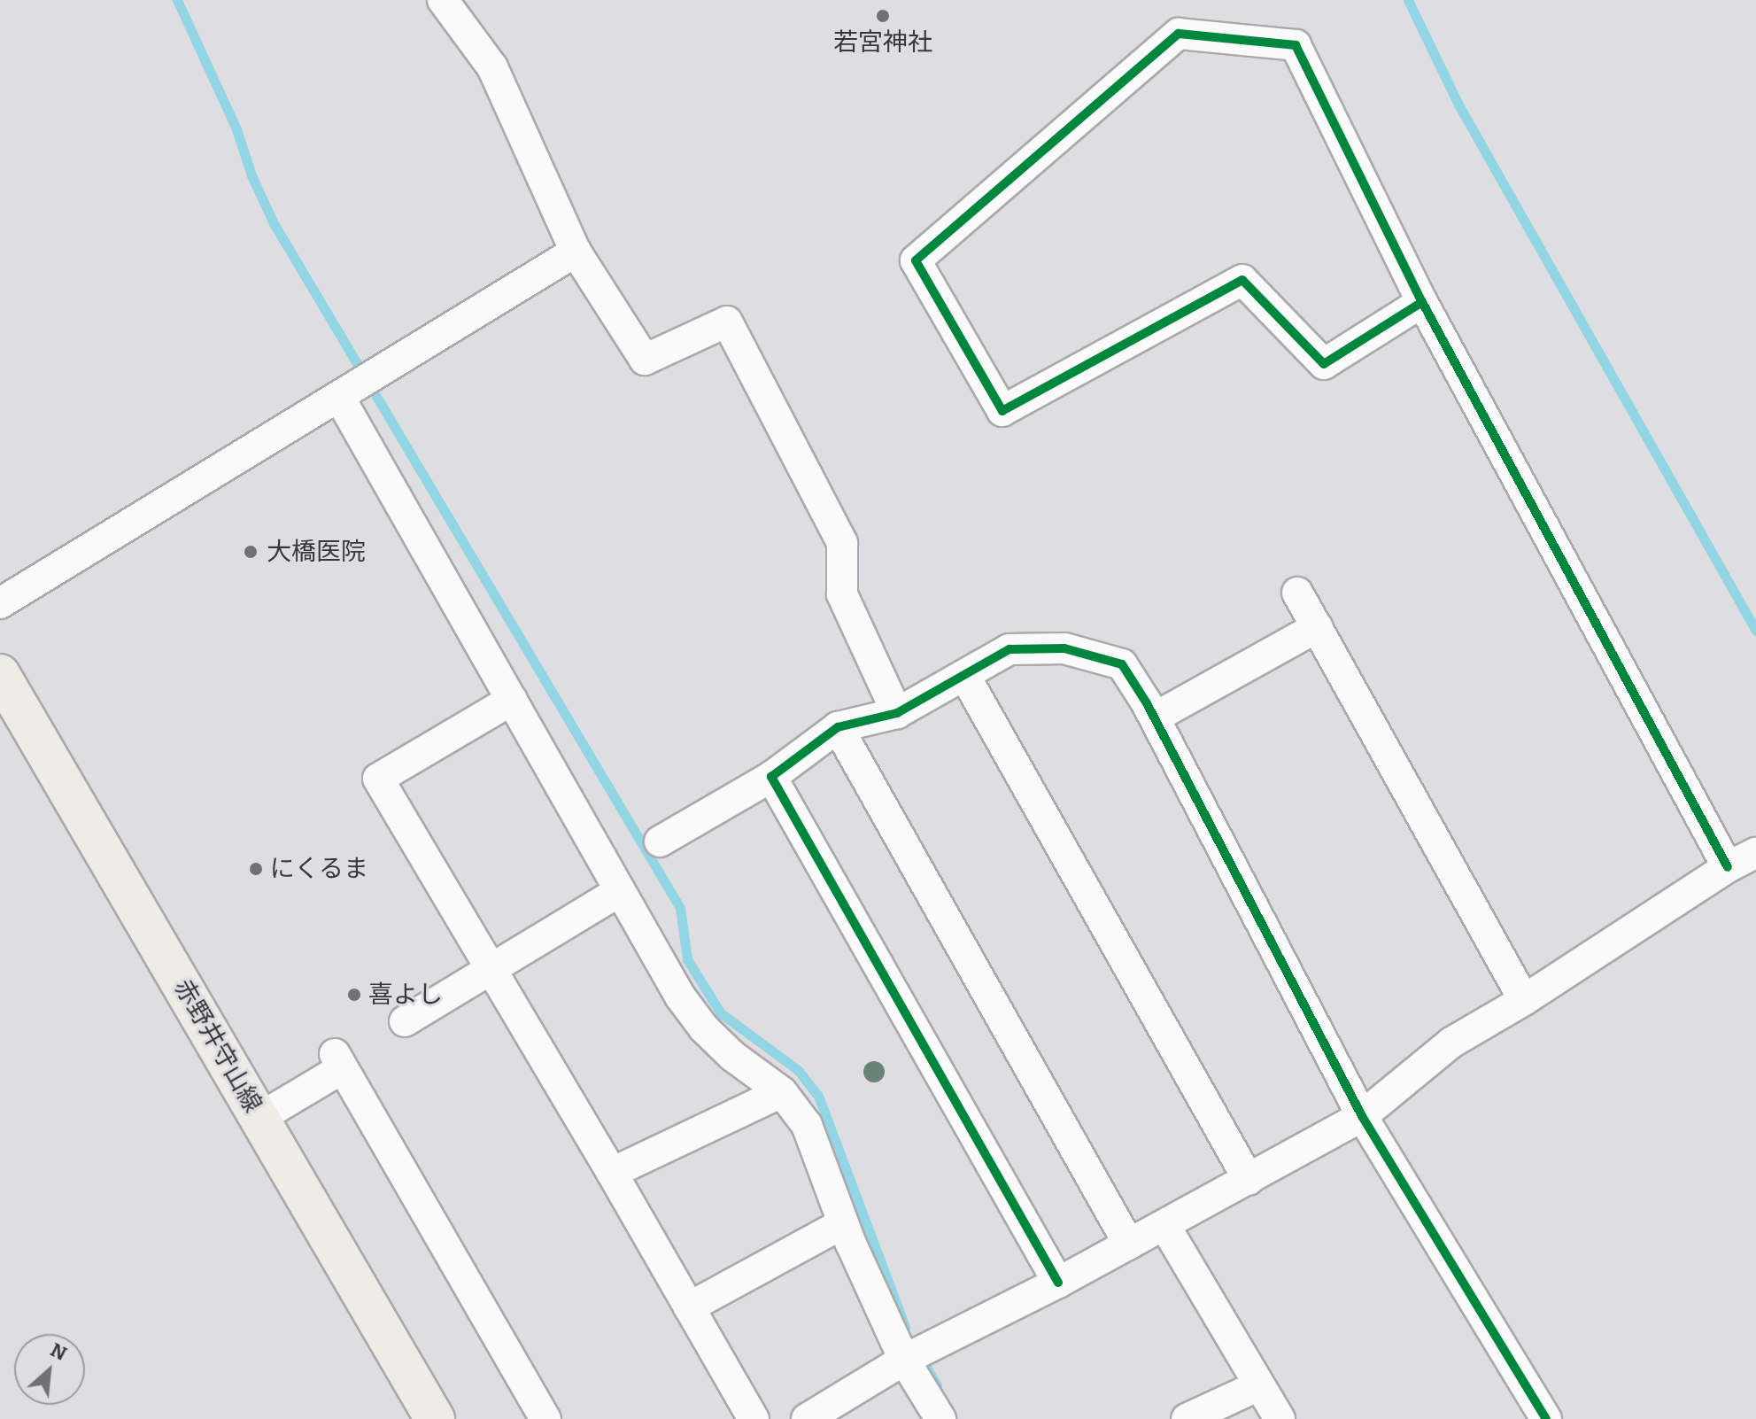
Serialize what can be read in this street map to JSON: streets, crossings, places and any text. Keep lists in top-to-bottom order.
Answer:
{
  "streets": {
    "main road": ["赤野井守山線"]
  },
  "places": [
    "若宮神社",
    "大橋医院",
    "にくるま",
    "喜よし"
  ],
  "north": "top right"
}
